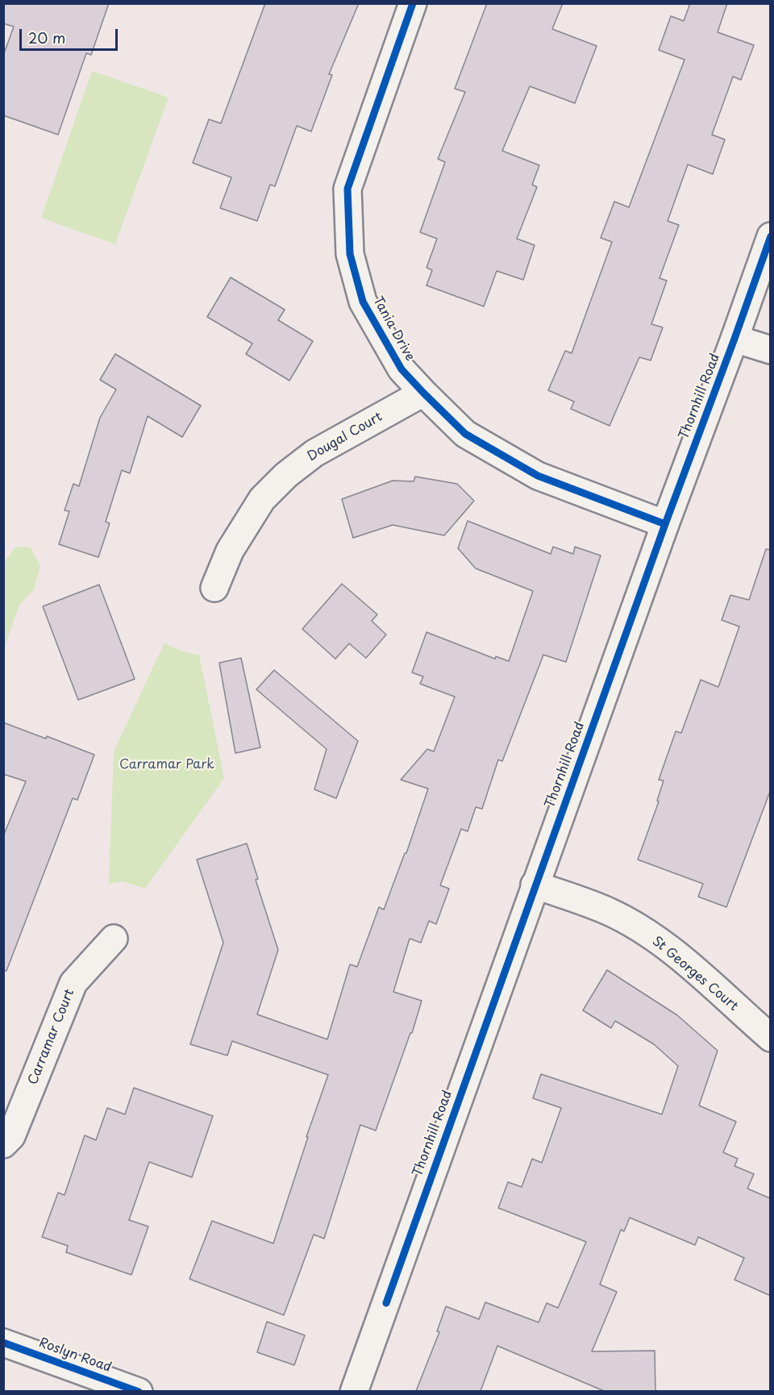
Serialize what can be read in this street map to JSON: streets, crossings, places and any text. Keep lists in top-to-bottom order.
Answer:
{
  "streets": {
    "street": [
      "Tania Drive",
      "Thornhill Road",
      "Dougal Court",
      "St Georges Court",
      "Carramar Court",
      "Roslyn Road"
    ]
  },
  "crossings": [
    ["Tania Drive", "Thornhill Road"],
    ["Tania Drive", "Dougal Court"],
    ["Thornhill Road", "St Georges Court"]
  ],
  "parks": ["Carramar Park"],
  "scale_bar": "20 m"
}
